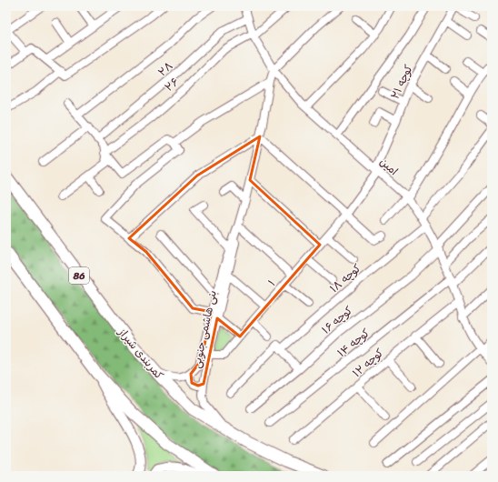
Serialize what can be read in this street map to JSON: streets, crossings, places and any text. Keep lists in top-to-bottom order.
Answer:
{
  "streets": {
    "highway": ["86", "کمربندی شیراز"],
    "street": [
      "۲۸",
      "کوچه ۲۱",
      "۲۶",
      "امین",
      "کوچه ۱۸",
      "۱",
      "کوچه ۱۶",
      "بنی هاشمی جنوبی",
      "کوچه ۱۴",
      "کوچه ۱۲"
    ]
  },
  "crossings": [
    ["۲۸", "امین"],
    ["کوچه ۲۱", "امین"],
    ["کوچه ۲۱", "۱"],
    ["۲۶", "امین"],
    ["امین", "کوچه ۱۸"],
    ["امین", "کوچه ۱۶"],
    ["امین", "بنی هاشمی جنوبی"],
    ["امین", "کوچه ۱۴"],
    ["امین", "کوچه ۱۲"],
    ["۱", "بنی هاشمی جنوبی"],
    ["بنی هاشمی جنوبی", "کمربندی شیراز"]
  ]
}
